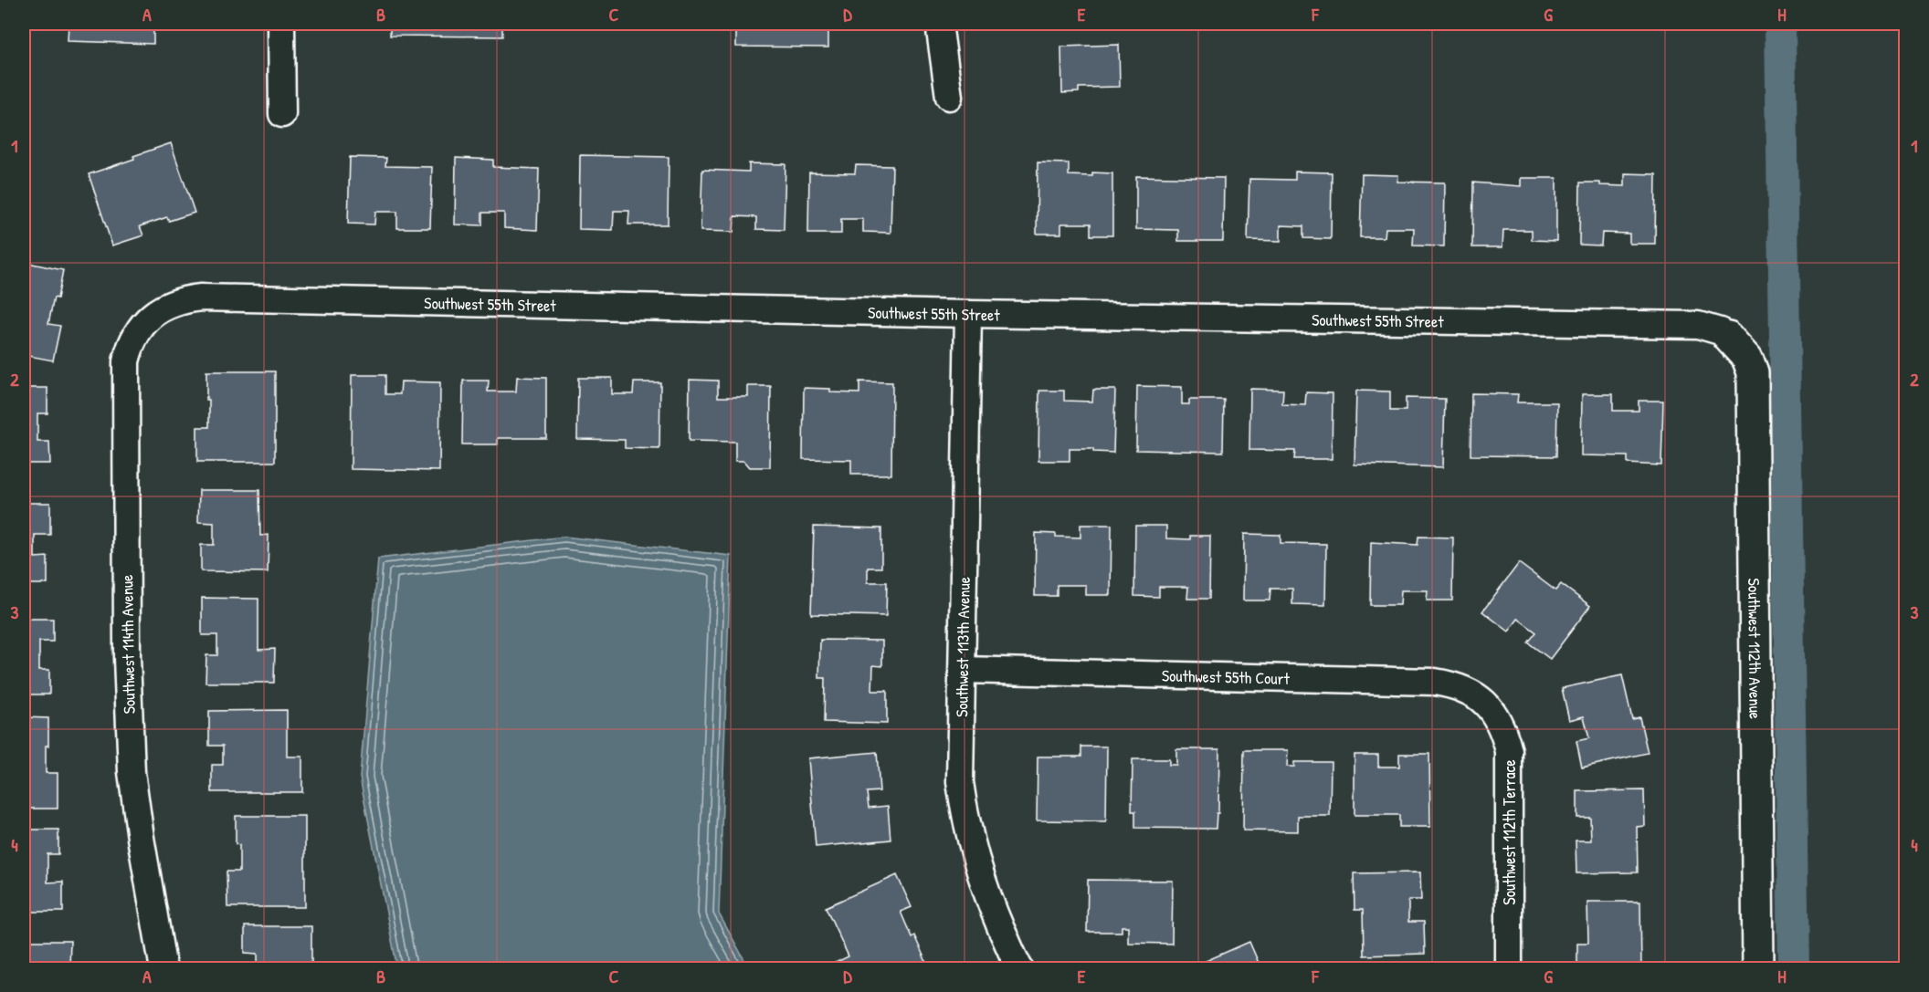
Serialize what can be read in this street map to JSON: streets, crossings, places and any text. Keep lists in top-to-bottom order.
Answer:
{
  "streets": {
    "street": [
      "Southwest 55th Street",
      "Southwest 114th Avenue",
      "Southwest 113th Avenue",
      "Southwest 112th Avenue",
      "Southwest 55th Court",
      "Southwest 112th Terrace"
    ]
  },
  "crossings": [
    ["Southwest 55th Street", "Southwest 114th Avenue"],
    ["Southwest 55th Street", "Southwest 113th Avenue"],
    ["Southwest 55th Street", "Southwest 112th Avenue"],
    ["Southwest 113th Avenue", "Southwest 55th Court"],
    ["Southwest 55th Court", "Southwest 112th Terrace"]
  ],
  "grid": {
    "columns": [
      "A",
      "B",
      "C",
      "D",
      "E",
      "F",
      "G",
      "H"
    ],
    "rows": [
      "1",
      "2",
      "3",
      "4"
    ]
  }
}
